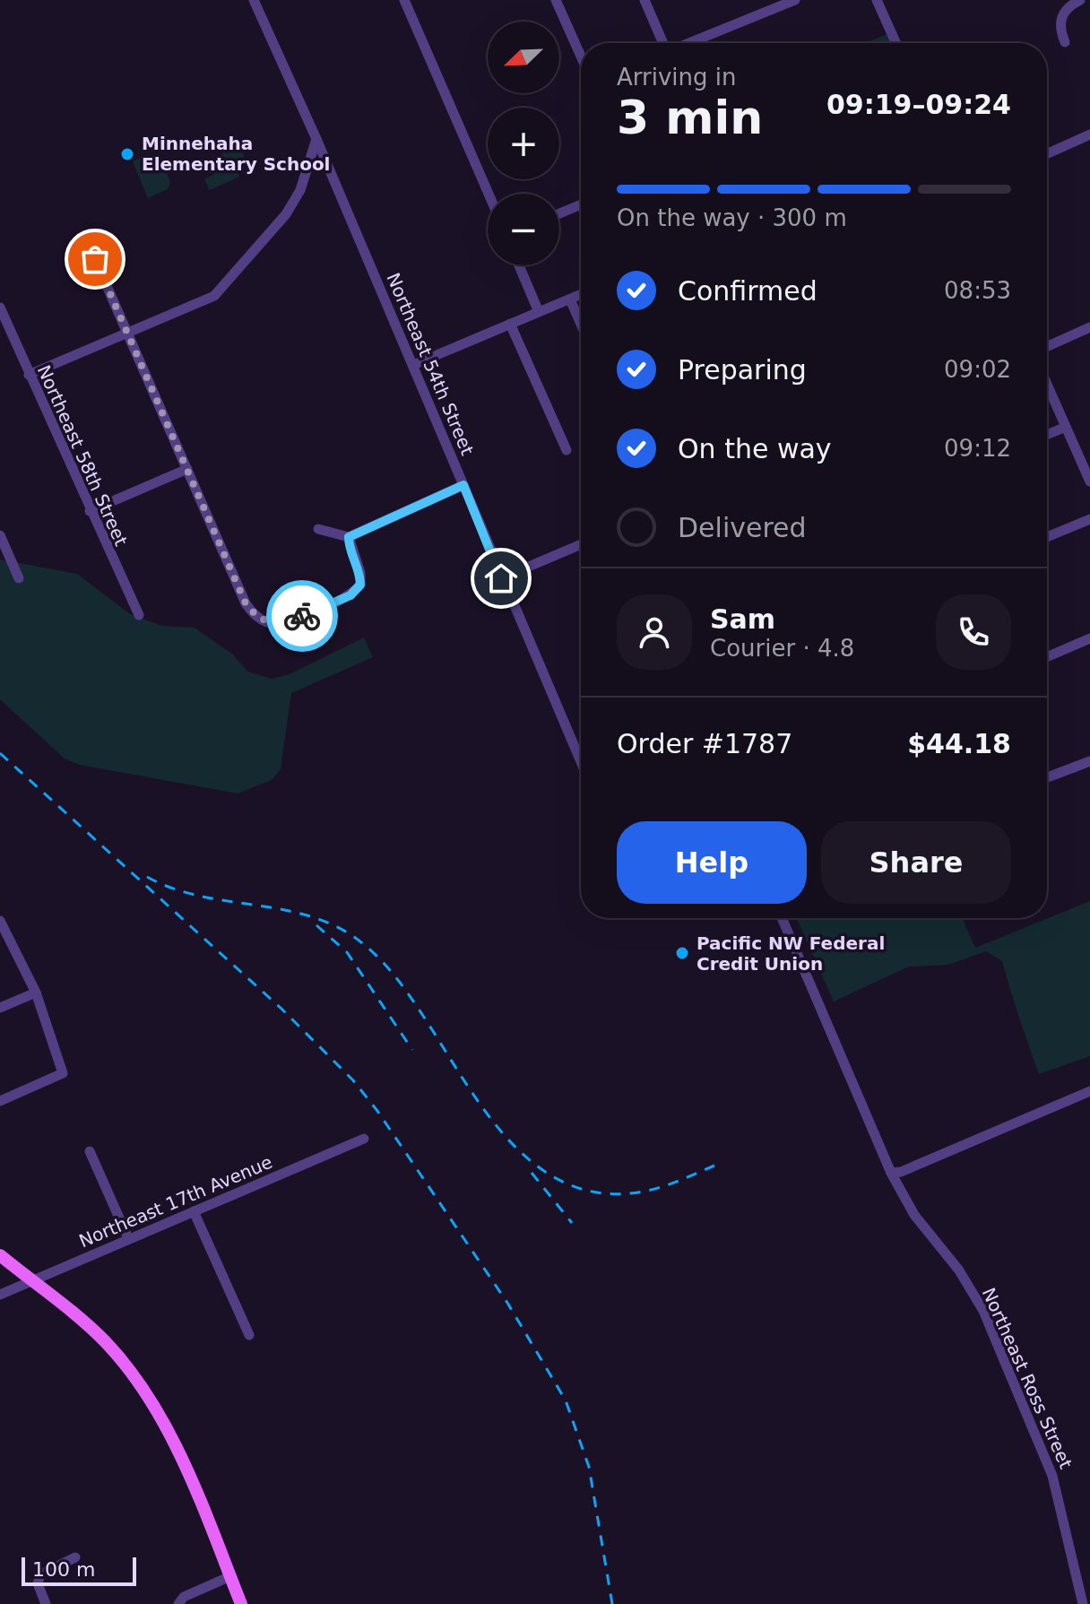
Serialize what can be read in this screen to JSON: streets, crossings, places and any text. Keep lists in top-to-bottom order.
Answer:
{
  "streets": {
    "street": [
      "Northeast 54th Street",
      "Northeast 58th Street",
      "Northeast 17th Avenue",
      "Northeast Ross Street"
    ]
  },
  "places": ["Minnehaha Elementary School", "Pacific NW Federal Credit Union"],
  "scale_bar": "100 m",
  "north": "bottom left",
  "page": {
    "map_buttons": ["+", "−"],
    "heading": ["3 min", "Arriving in", "09:19–09:24"],
    "panel": [
      "Sam",
      "Courier · 4.8",
      "Order #1787",
      "$44.18"
    ],
    "bar": "On the way · 300 m",
    "list": [
      ["Confirmed", "08:53"],
      ["Preparing", "09:02"],
      ["On the way", "09:12"],
      "Delivered"
    ],
    "buttons": ["Help", "Share"],
    "scale": "100 m"
  }
}
